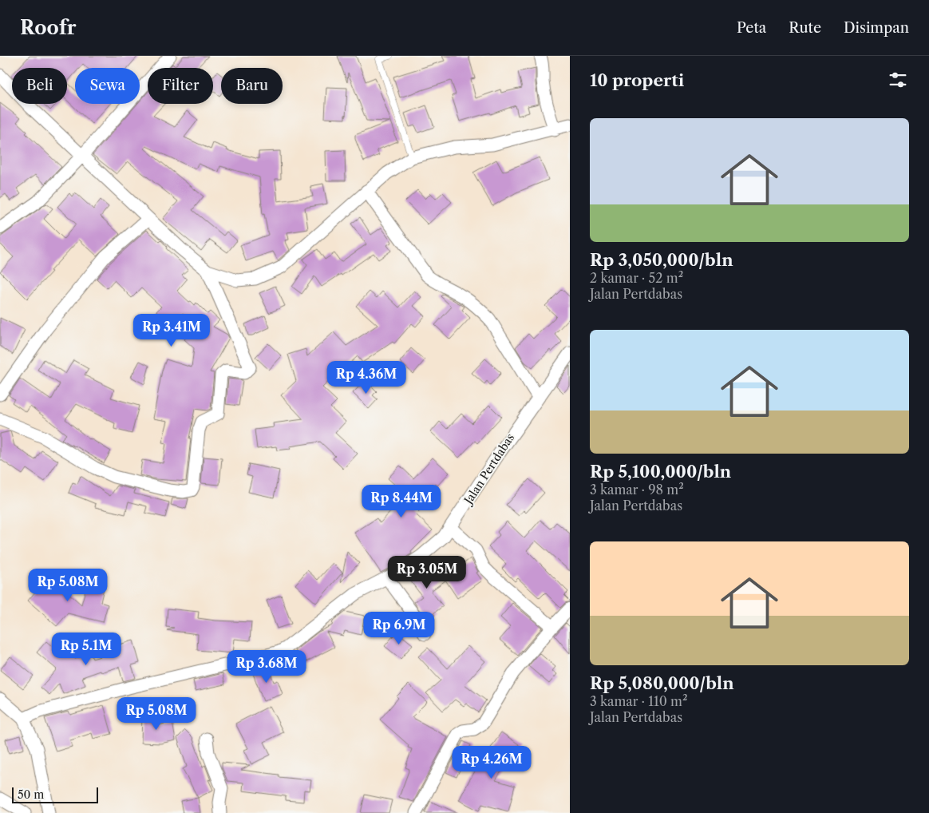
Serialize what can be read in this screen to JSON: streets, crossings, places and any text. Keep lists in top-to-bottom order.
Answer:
{
  "streets": {
    "street": ["Jalan Pertdabas"]
  },
  "scale_bar": "50 m",
  "page": {
    "header": "Roofr",
    "nav": ["Peta", "Rute", "Disimpan"],
    "heading": "10 properti",
    "chip": [
      "Beli",
      "Sewa",
      "Filter",
      "Baru"
    ],
    "list": [
      {
        "name": "Rp 3,050,000/bln",
        "note": "2 kamar · 52 m² · Jalan Pertdabas"
      },
      {
        "name": "Rp 5,100,000/bln",
        "note": "3 kamar · 98 m² · Jalan Pertdabas"
      },
      {
        "name": "Rp 5,080,000/bln",
        "note": "3 kamar · 110 m² · Jalan Pertdabas"
      }
    ],
    "price": [
      "Rp 3.41M",
      "Rp 4.36M",
      "Rp 8.44M",
      "Rp 3.05M",
      "Rp 5.08M",
      "Rp 6.9M",
      "Rp 5.1M",
      "Rp 3.68M",
      "Rp 5.08M",
      "Rp 4.26M"
    ],
    "scale": "50 m"
  }
}
